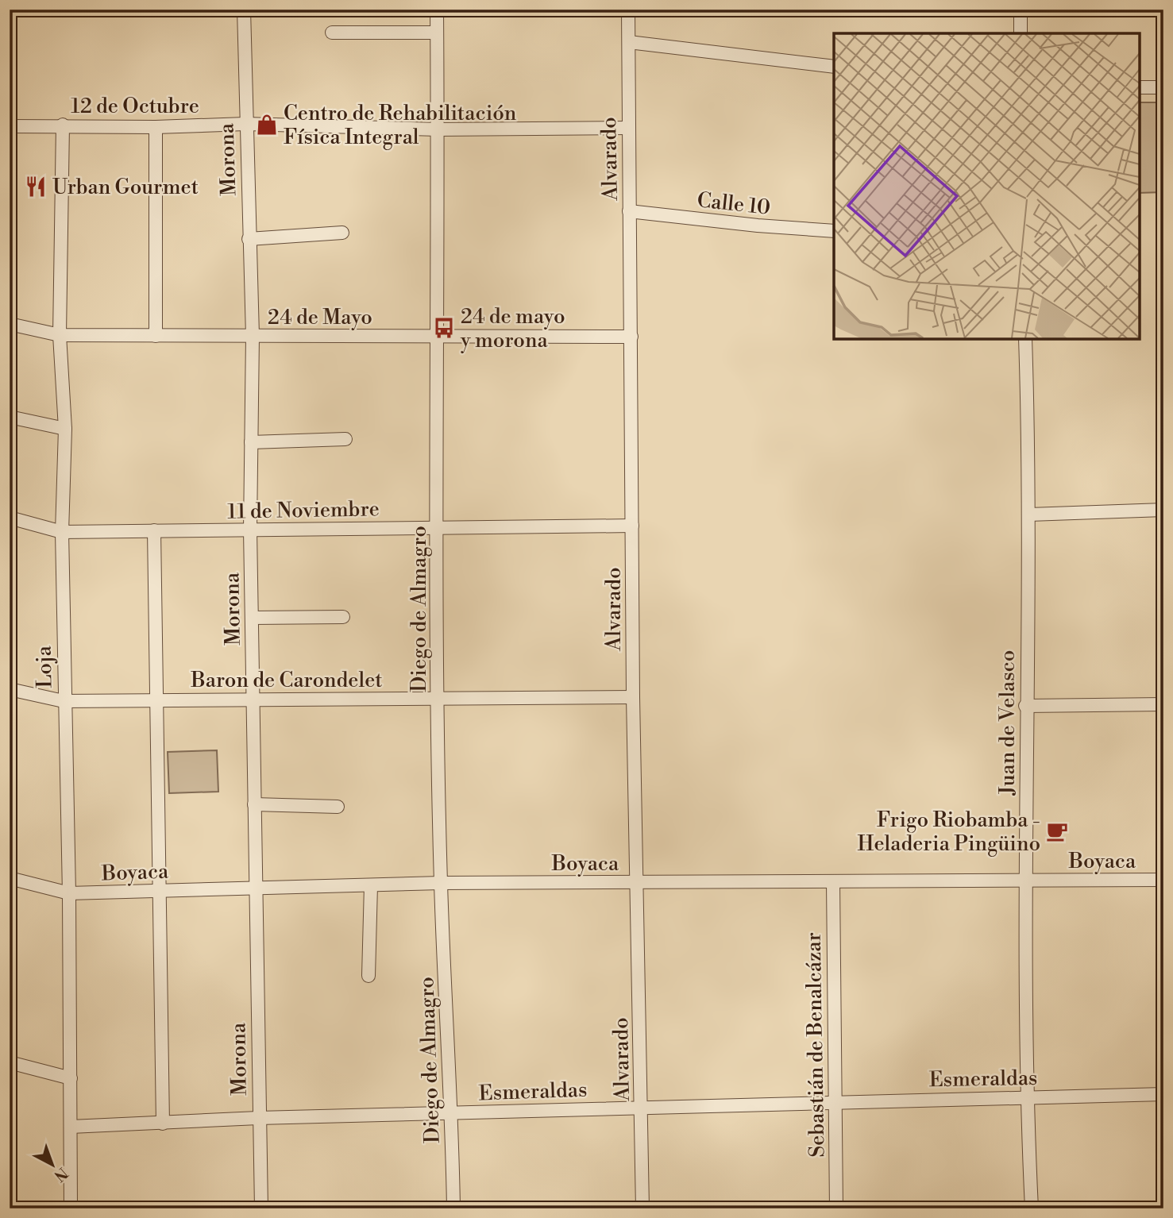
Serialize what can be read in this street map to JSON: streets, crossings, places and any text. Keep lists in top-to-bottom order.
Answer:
{
  "streets": {
    "street": [
      "12 de Octubre",
      "Alvarado",
      "Morona",
      "Calle 10",
      "24 de Mayo",
      "11 de Noviembre",
      "Diego de Almagro",
      "Loja",
      "Baron de Carondelet",
      "Juan de Velasco",
      "Boyaca",
      "Sebastián de Benalcázar",
      "Esmeraldas"
    ]
  },
  "crossings": [
    ["12 de Octubre", "Alvarado"],
    ["12 de Octubre", "Morona"],
    ["12 de Octubre", "Diego de Almagro"],
    ["12 de Octubre", "Loja"],
    ["Alvarado", "Calle 10"],
    ["Alvarado", "24 de Mayo"],
    ["Alvarado", "11 de Noviembre"],
    ["Alvarado", "Baron de Carondelet"],
    ["Alvarado", "Boyaca"],
    ["Alvarado", "Esmeraldas"],
    ["Morona", "24 de Mayo"],
    ["Morona", "11 de Noviembre"],
    ["Morona", "Baron de Carondelet"],
    ["Morona", "Boyaca"],
    ["Morona", "Esmeraldas"],
    ["24 de Mayo", "Diego de Almagro"],
    ["24 de Mayo", "Loja"],
    ["11 de Noviembre", "Diego de Almagro"],
    ["11 de Noviembre", "Loja"],
    ["Diego de Almagro", "Baron de Carondelet"],
    ["Diego de Almagro", "Boyaca"],
    ["Diego de Almagro", "Esmeraldas"],
    ["Loja", "Baron de Carondelet"],
    ["Loja", "Boyaca"],
    ["Loja", "Esmeraldas"],
    ["Juan de Velasco", "Boyaca"],
    ["Juan de Velasco", "Esmeraldas"],
    ["Boyaca", "Sebastián de Benalcázar"],
    ["Sebastián de Benalcázar", "Esmeraldas"]
  ],
  "places": {
    "shop": ["Centro de Rehabilitación Física Integral"],
    "restaurant": ["Urban Gourmet"],
    "bus stop": ["24 de mayo y morona"],
    "cafe": ["Frigo Riobamba - Heladeria Pingüino"]
  },
  "north": "bottom right"
}
